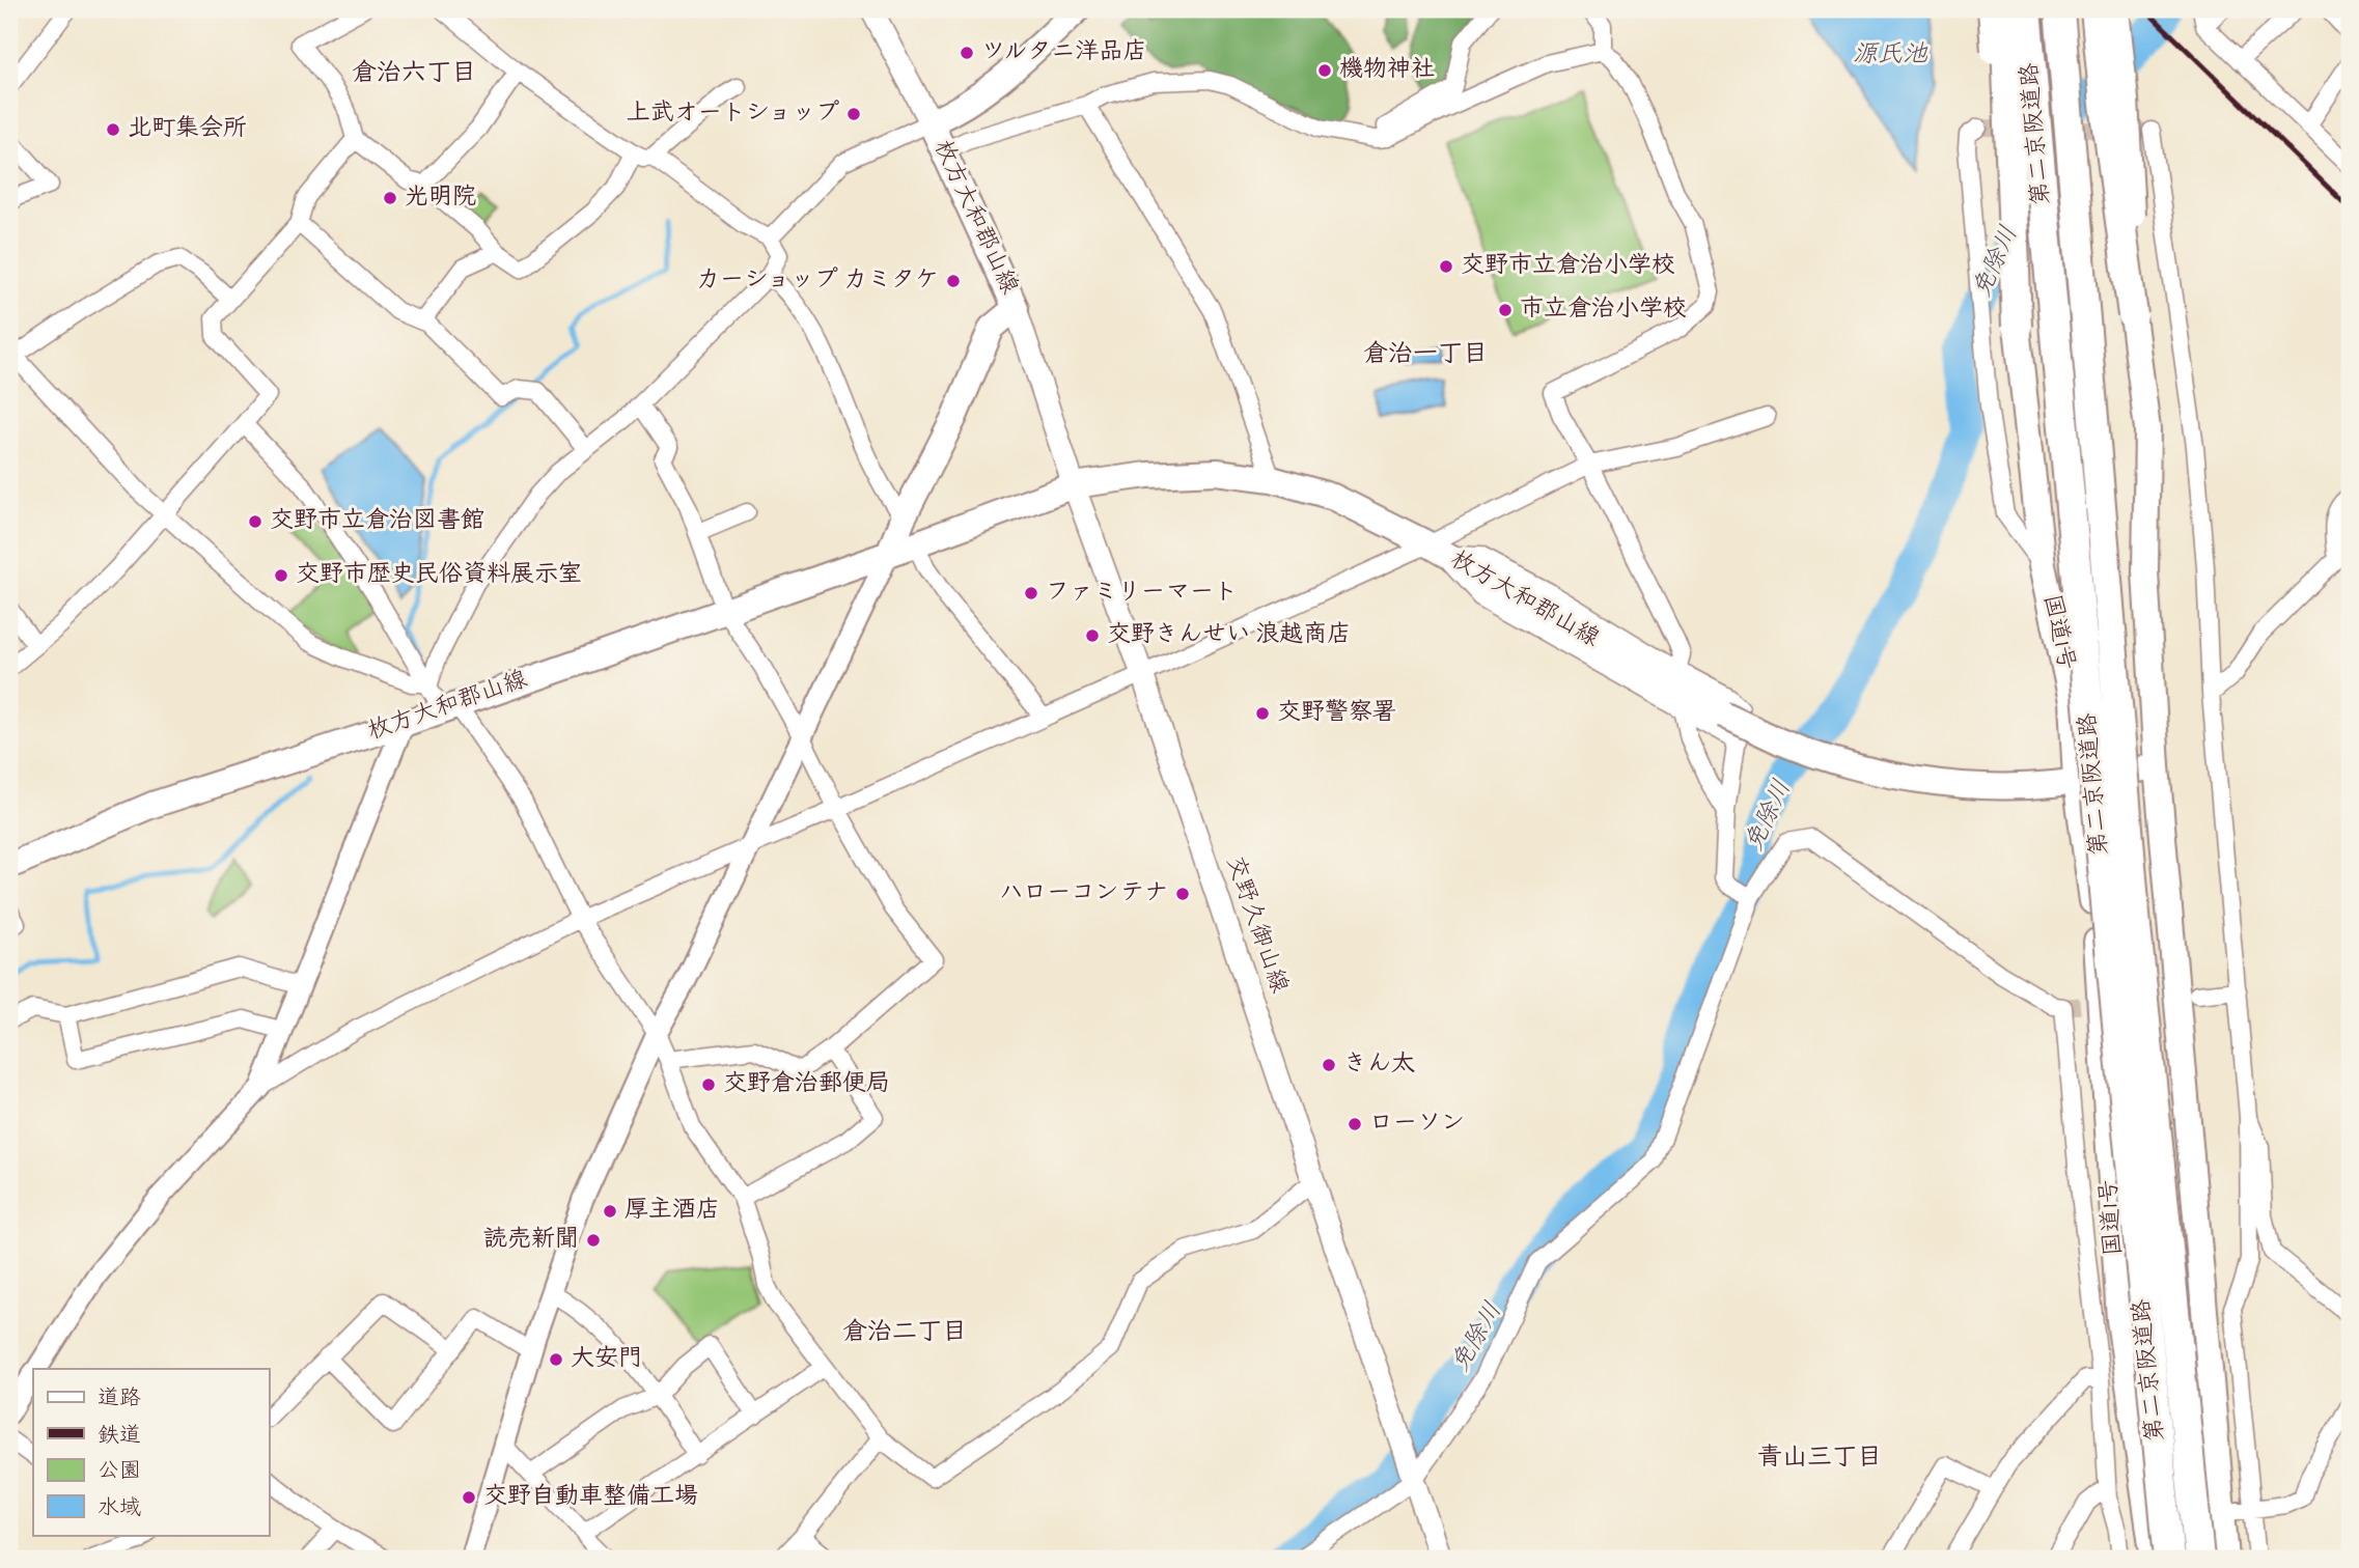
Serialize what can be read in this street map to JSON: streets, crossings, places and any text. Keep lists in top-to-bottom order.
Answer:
{
  "streets": {
    "highway": ["第二京阪道路"],
    "main road": ["枚方大和郡山線", "国道1号", "交野久御山線"]
  },
  "crossings": [
    ["枚方大和郡山線", "国道1号"],
    ["枚方大和郡山線", "交野久御山線"]
  ],
  "districts": [
    "倉治六丁目",
    "倉治一丁目",
    "倉治二丁目",
    "青山三丁目"
  ],
  "water": ["源氏池", "免除川"],
  "places": [
    "ツルタニ洋品店",
    "機物神社",
    "上武オートショップ",
    "北町集会所",
    "光明院",
    "交野市立倉治小学校",
    "カーショップ カミタケ",
    "市立倉治小学校",
    "交野市立倉治図書館",
    "交野市歴史民俗資料展示室",
    "ファミリーマート",
    "交野きんせい 浪越商店",
    "交野警察署",
    "ハローコンテナ",
    "きん太",
    "交野倉治郵便局",
    "ローソン",
    "厚主酒店",
    "読売新聞",
    "大安門",
    "交野自動車整備工場"
  ],
  "legend": [
    "道路",
    "鉄道",
    "公園",
    "水域"
  ]
}
